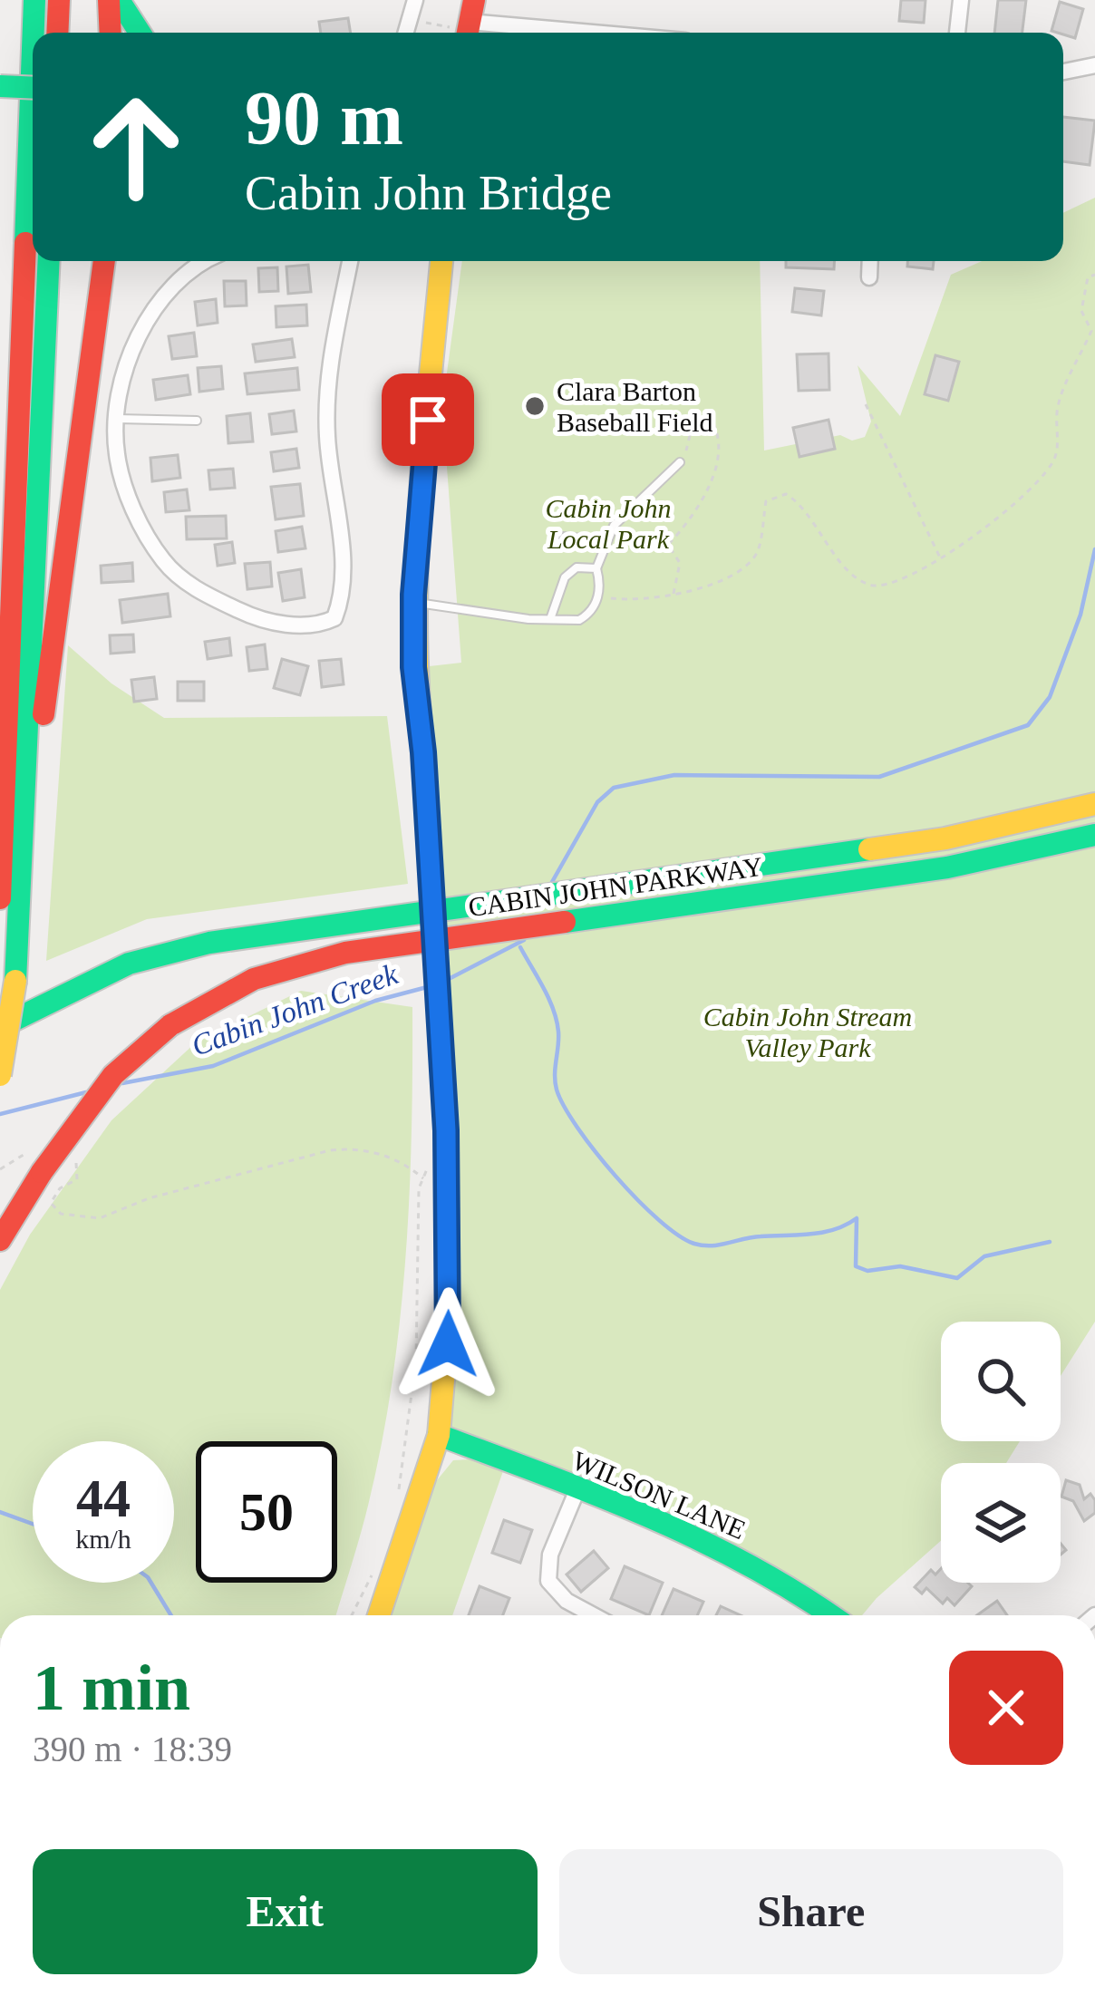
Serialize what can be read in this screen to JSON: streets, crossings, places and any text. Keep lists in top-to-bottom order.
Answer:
{
  "streets": {
    "main road": ["CABIN JOHN PARKWAY", "WILSON LANE"]
  },
  "water": ["Cabin John Creek"],
  "parks": ["Cabin John Local Park", "Cabin John Stream Valley Park"],
  "places": ["Clara Barton Baseball Field"],
  "page": {
    "turn": ["90 m", "Cabin John Bridge"],
    "speed": "44 km/h",
    "limit": "50",
    "heading": ["1 min", "390 m · 18:39"],
    "buttons": ["Exit", "Share"]
  }
}
